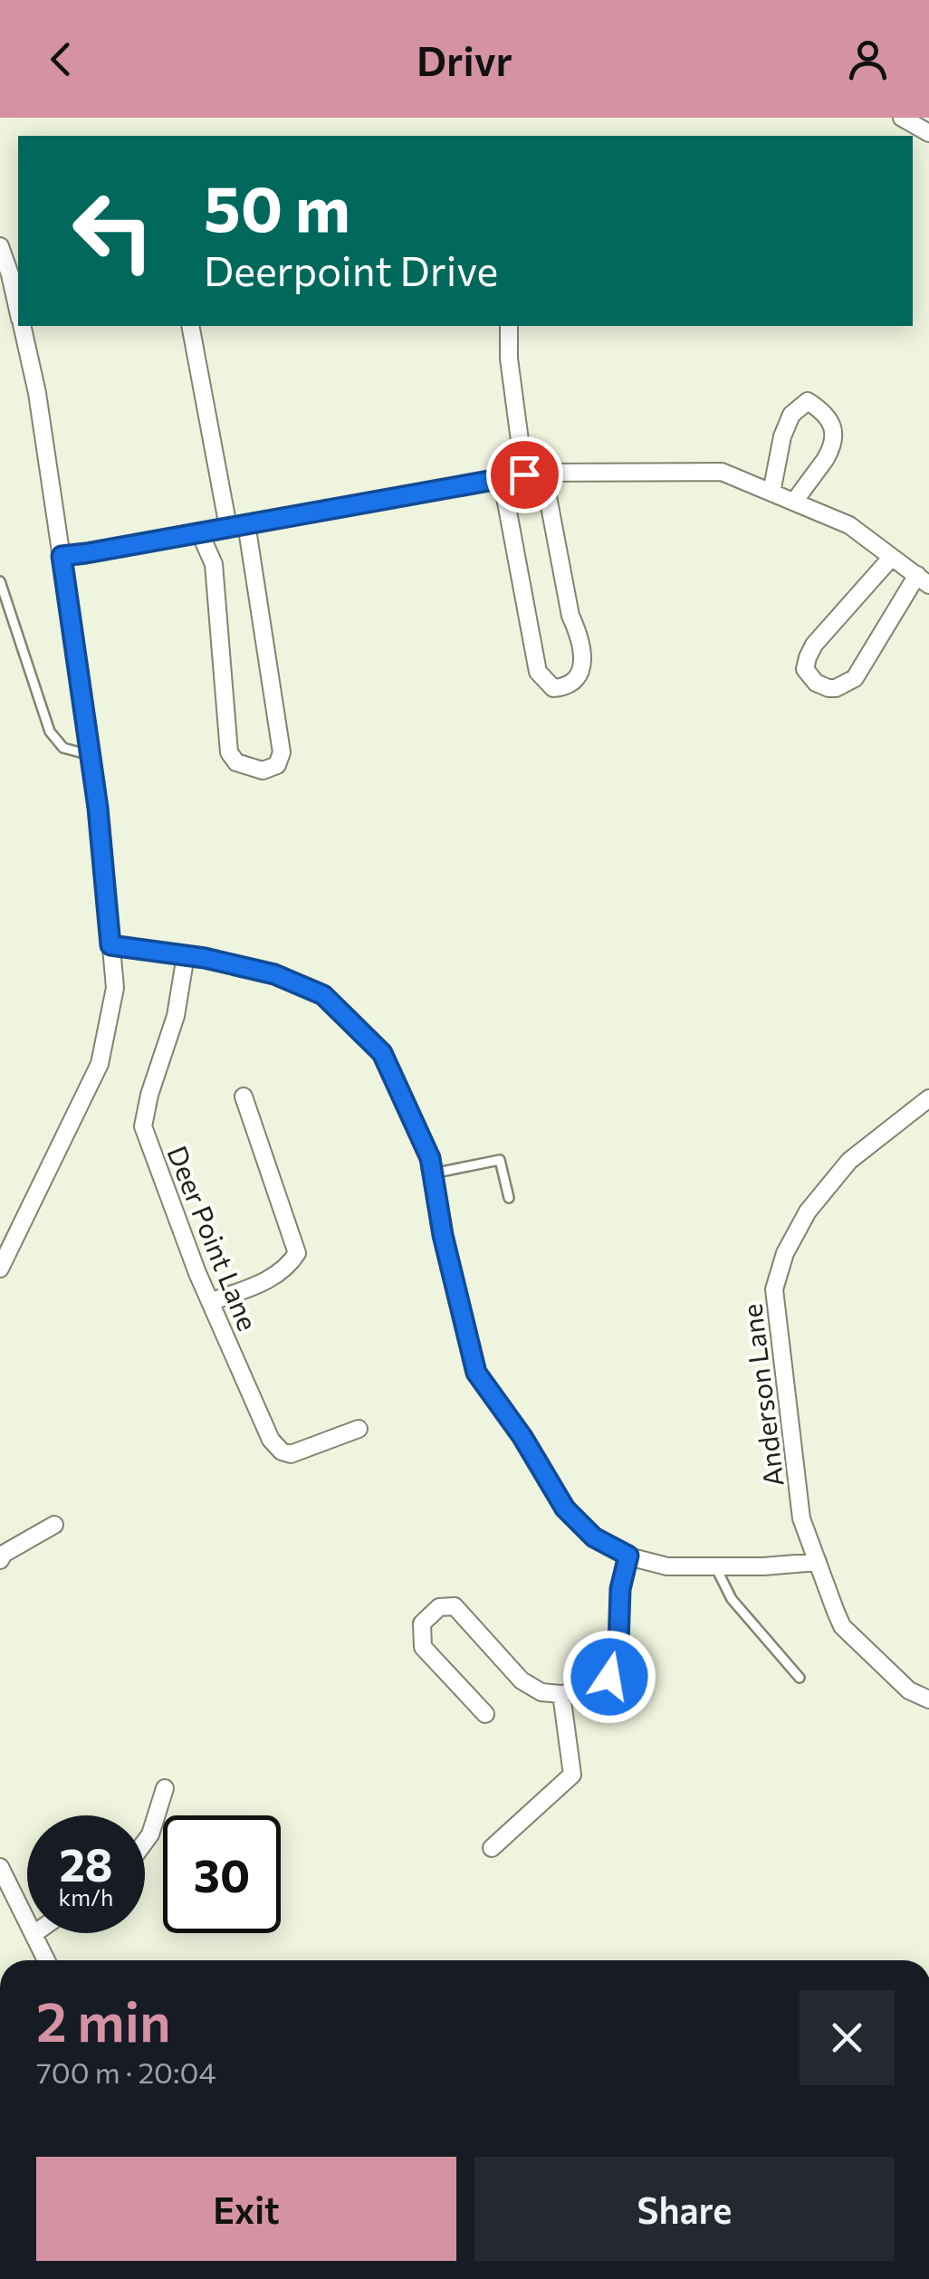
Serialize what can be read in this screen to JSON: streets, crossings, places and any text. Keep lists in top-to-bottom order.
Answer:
{
  "streets": {
    "street": ["Deer Point Lane", "Anderson Lane"]
  },
  "page": {
    "header": "Drivr",
    "turn": ["50 m", "Deerpoint Drive"],
    "speed": "28 km/h",
    "limit": "30",
    "heading": ["2 min", "700 m · 20:04"],
    "buttons": ["Exit", "Share"]
  }
}
